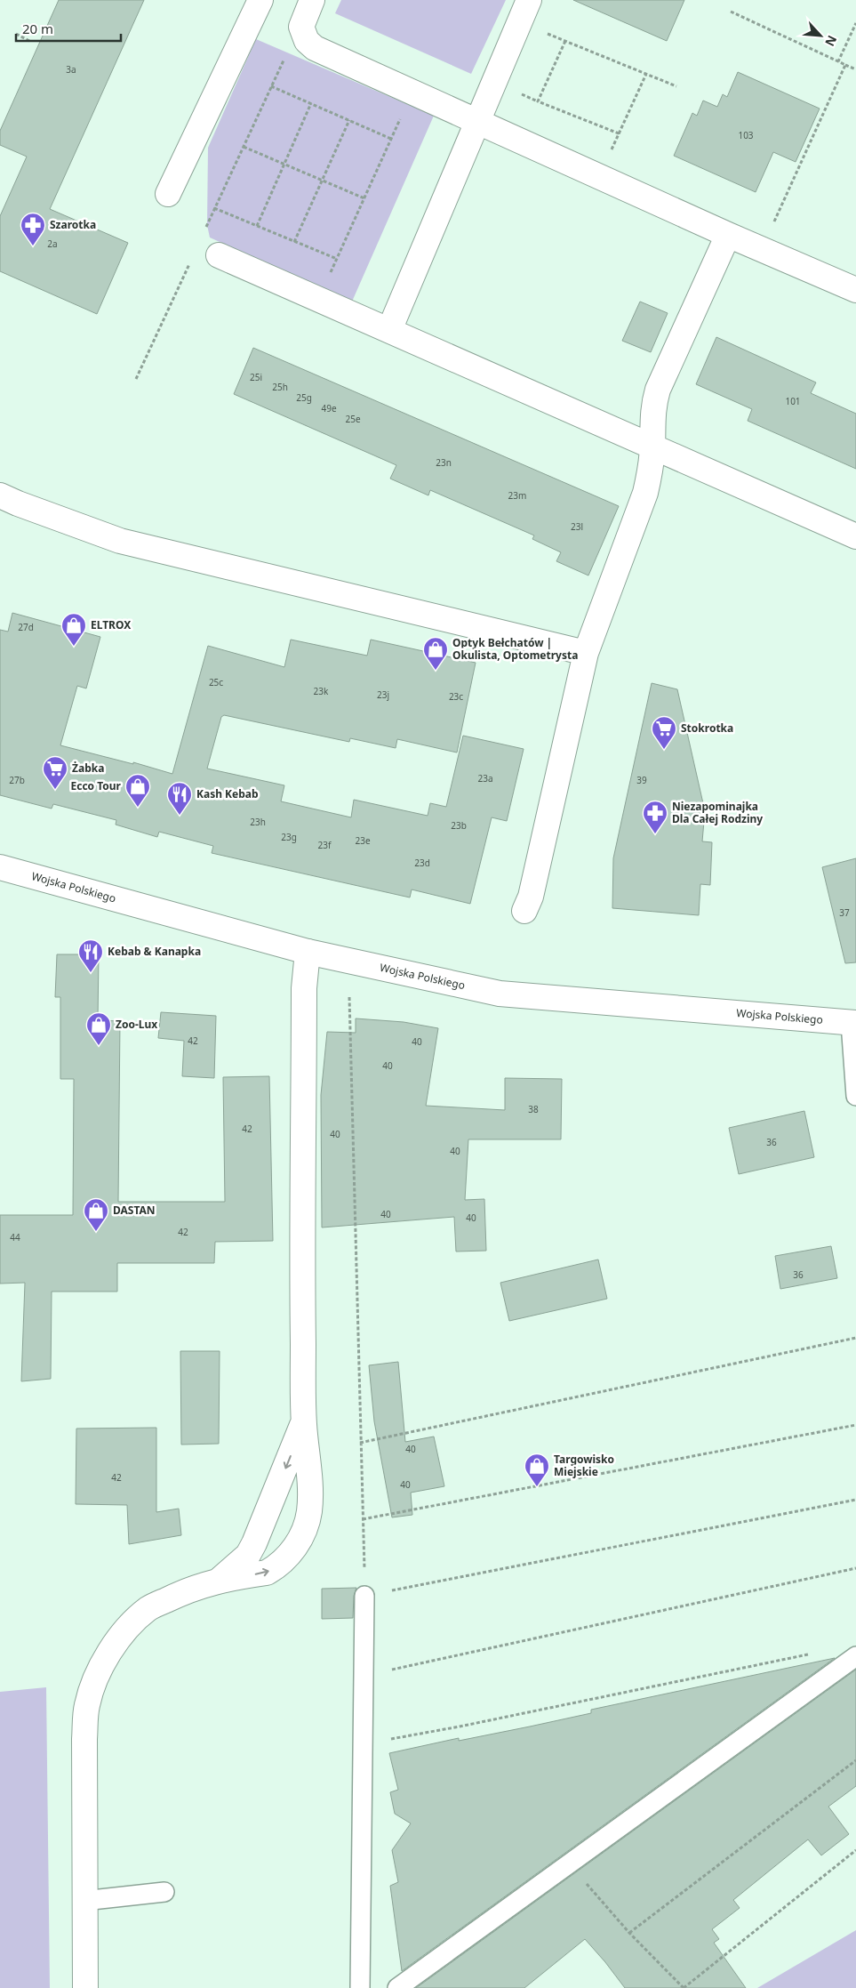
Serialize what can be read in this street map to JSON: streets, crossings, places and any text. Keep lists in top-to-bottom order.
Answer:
{
  "streets": {
    "street": ["Wojska Polskiego"]
  },
  "places": {
    "pharmacy": ["Szarotka", "Niezapominajka Dla Całej Rodziny"],
    "shop": [
      "ELTROX",
      "Optyk Bełchatów | Okulista, Optometrysta",
      "Ecco Tour",
      "Zoo-Lux",
      "DASTAN",
      "Targowisko Miejskie"
    ],
    "supermarket": ["Stokrotka", "Żabka"],
    "restaurant": ["Kash Kebab", "Kebab & Kanapka"]
  },
  "house_numbers": [
    "3a",
    "103",
    "2a",
    "25i",
    "25h",
    "25g",
    "101",
    "49e",
    "25e",
    "23n",
    "23m",
    "23l",
    "27d",
    "25c",
    "23k",
    "23j",
    "23c",
    "23a",
    "27b",
    "39",
    "23h",
    "23b",
    "23g",
    "23e",
    "23f",
    "23d",
    "37",
    "42",
    "40",
    "40",
    "38",
    "42",
    "40",
    "36",
    "40",
    "40",
    "40",
    "42",
    "44",
    "36",
    "40",
    "42",
    "40"
  ],
  "scale_bar": "20 m",
  "north": "bottom right"
}
